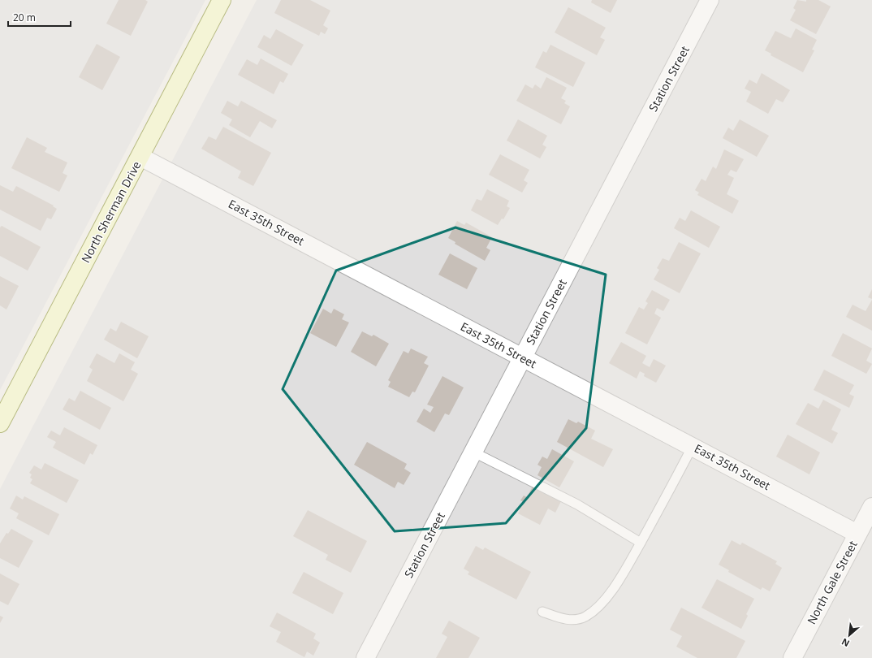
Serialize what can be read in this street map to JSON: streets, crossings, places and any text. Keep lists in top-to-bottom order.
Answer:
{
  "streets": {
    "main road": ["North Sherman Drive"],
    "street": ["Station Street", "East 35th Street", "North Gale Street"]
  },
  "crossings": [
    ["Station Street", "East 35th Street"],
    ["North Sherman Drive", "East 35th Street"],
    ["East 35th Street", "North Gale Street"]
  ],
  "scale_bar": "20 m",
  "north": "bottom left"
}
